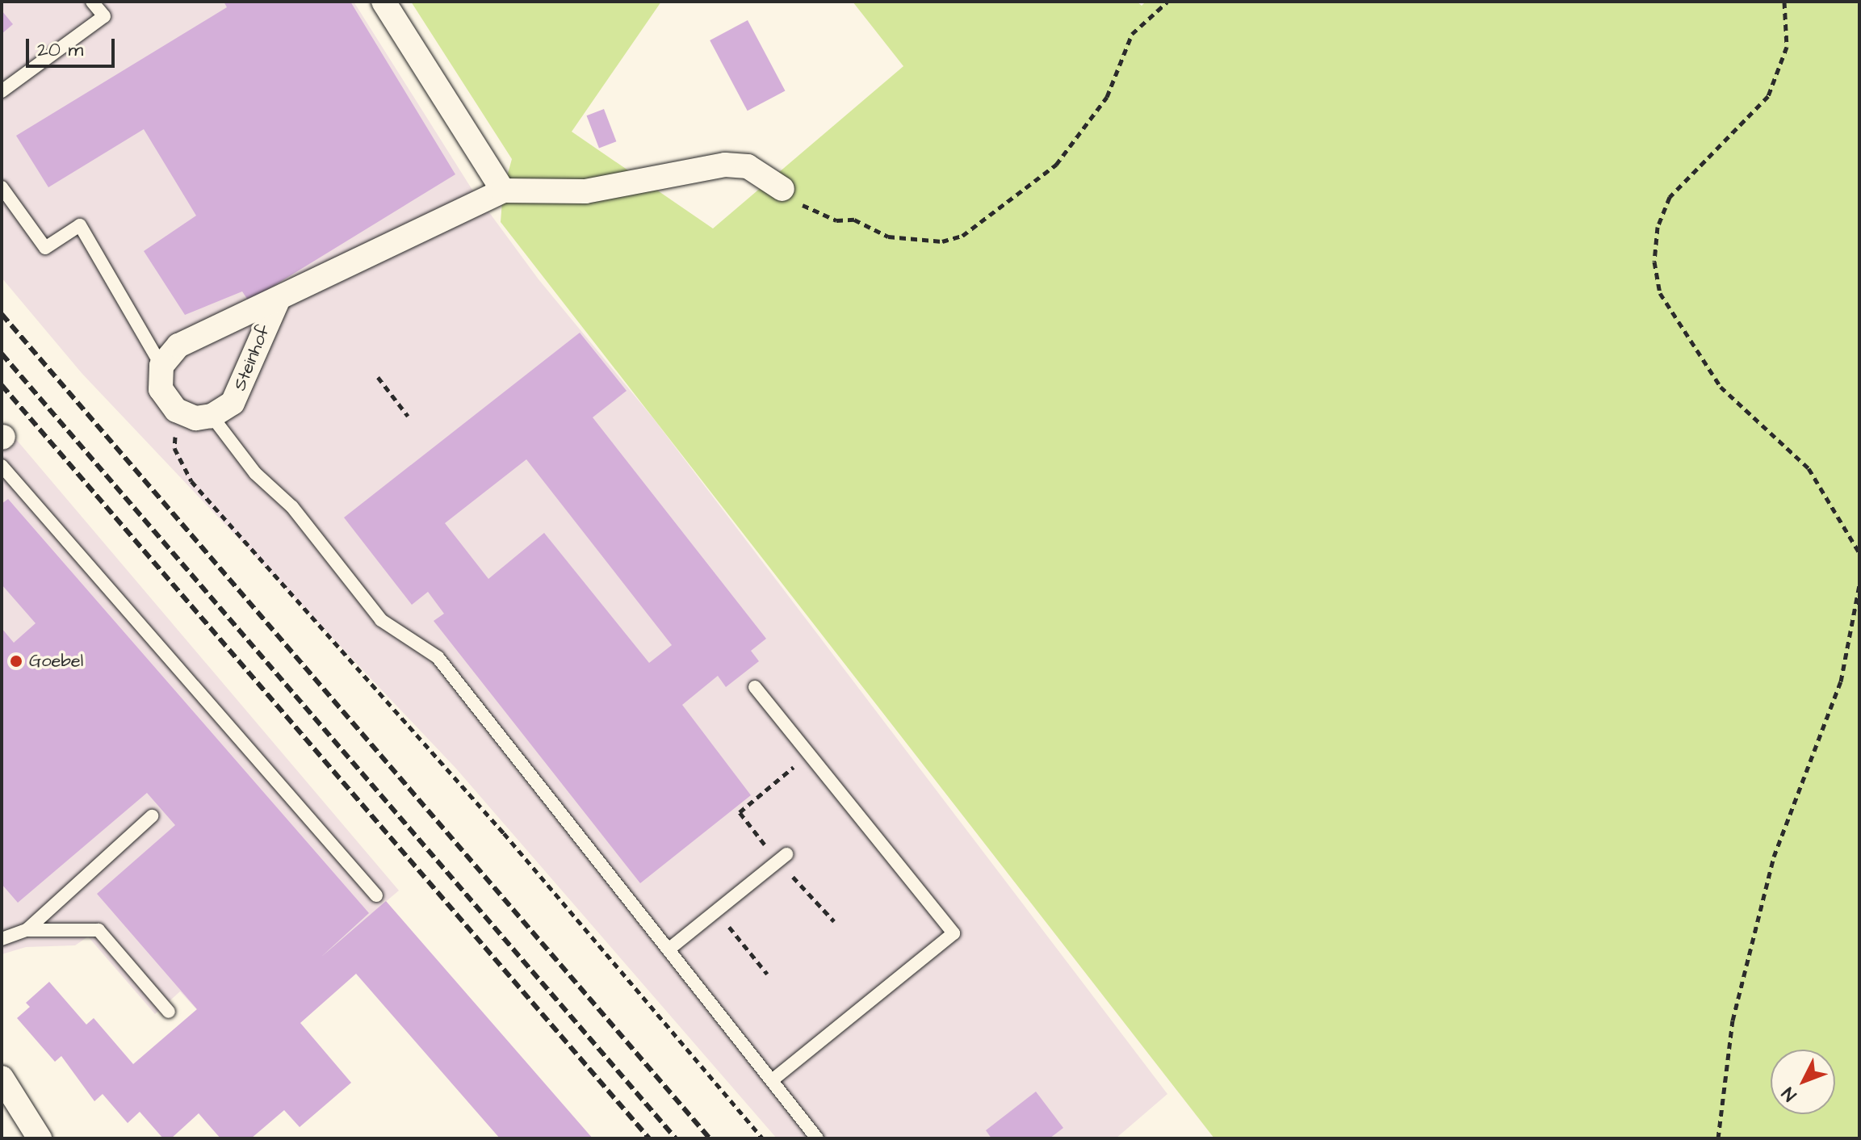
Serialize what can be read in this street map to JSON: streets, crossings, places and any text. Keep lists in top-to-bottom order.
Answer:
{
  "streets": {
    "street": ["Steinhof"]
  },
  "places": ["Goebel"],
  "scale_bar": "20 m",
  "north": "bottom left"
}
